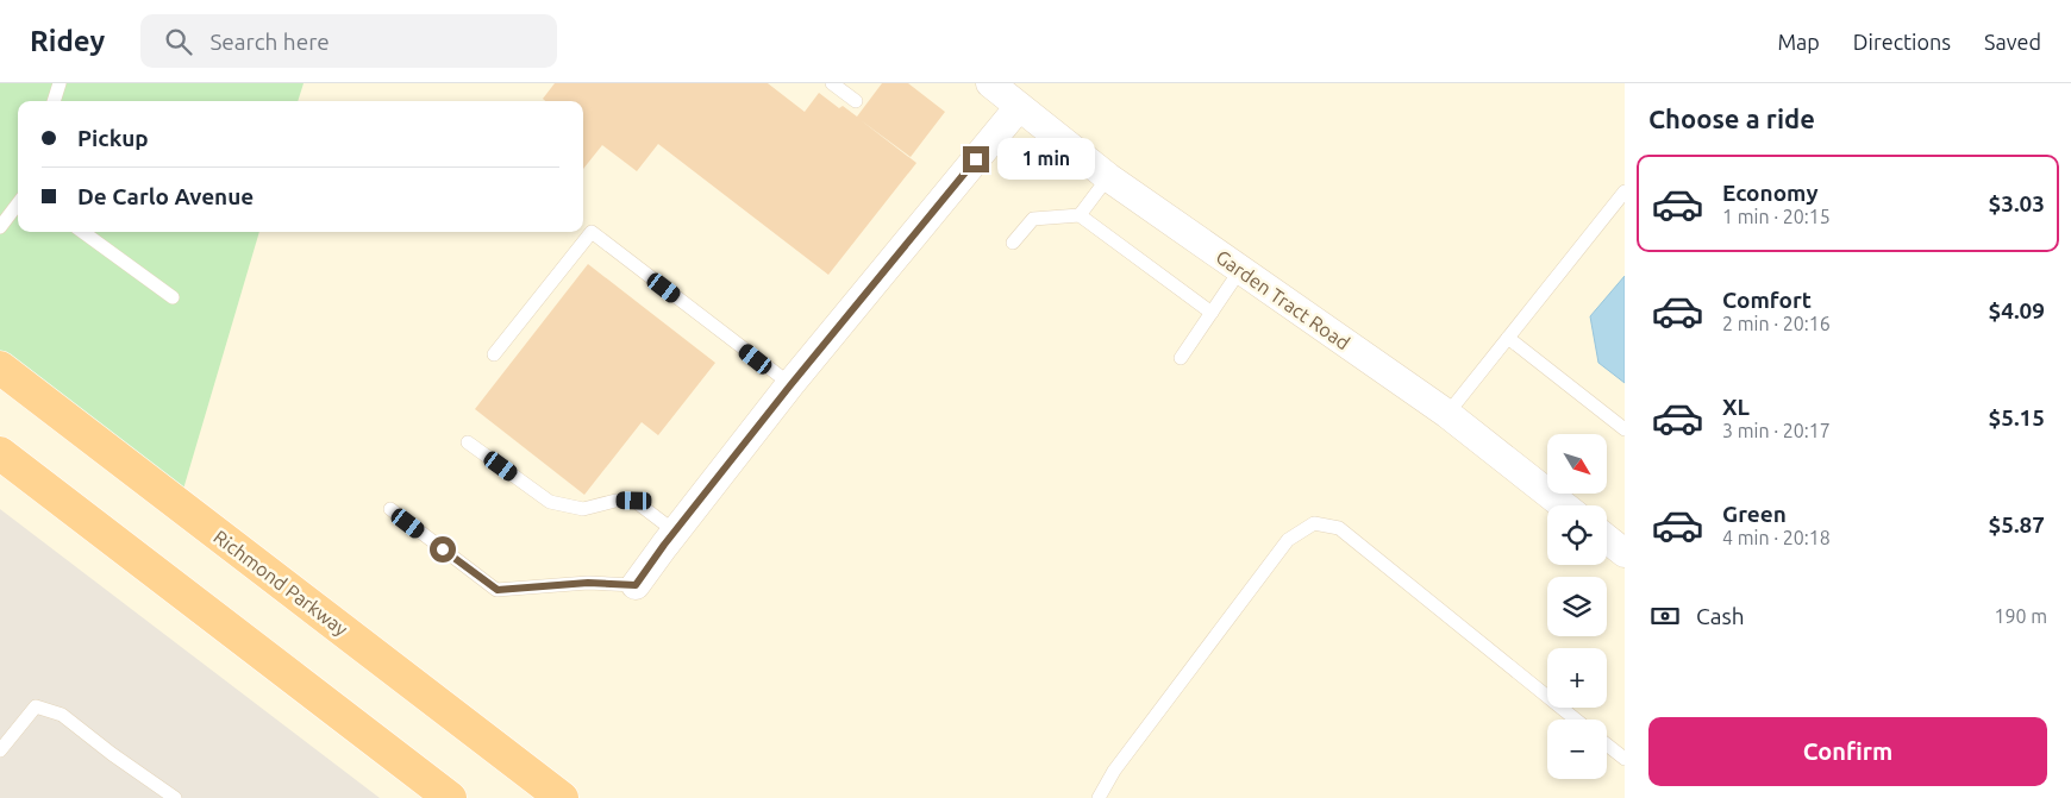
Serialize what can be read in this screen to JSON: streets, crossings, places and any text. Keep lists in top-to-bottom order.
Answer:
{
  "streets": {
    "highway": ["Richmond Parkway"],
    "street": ["Garden Tract Road"]
  },
  "north": "bottom right",
  "page": {
    "header": "Ridey",
    "search": "Search here",
    "nav": ["Map", "Directions", "Saved"],
    "heading": "Choose a ride",
    "banner": ["Pickup", "De Carlo Avenue"],
    "bubble": "1 min",
    "list": [
      {
        "name": "Economy",
        "note": "1 min · 20:15",
        "value": "$3.03"
      },
      {
        "name": "Comfort",
        "note": "2 min · 20:16",
        "value": "$4.09"
      },
      {
        "name": "XL",
        "note": "3 min · 20:17",
        "value": "$5.15"
      },
      {
        "name": "Green",
        "note": "4 min · 20:18",
        "value": "$5.87"
      }
    ],
    "map_buttons": ["+", "−"],
    "pay": ["Cash", "190 m"],
    "buttons": "Confirm"
  }
}
